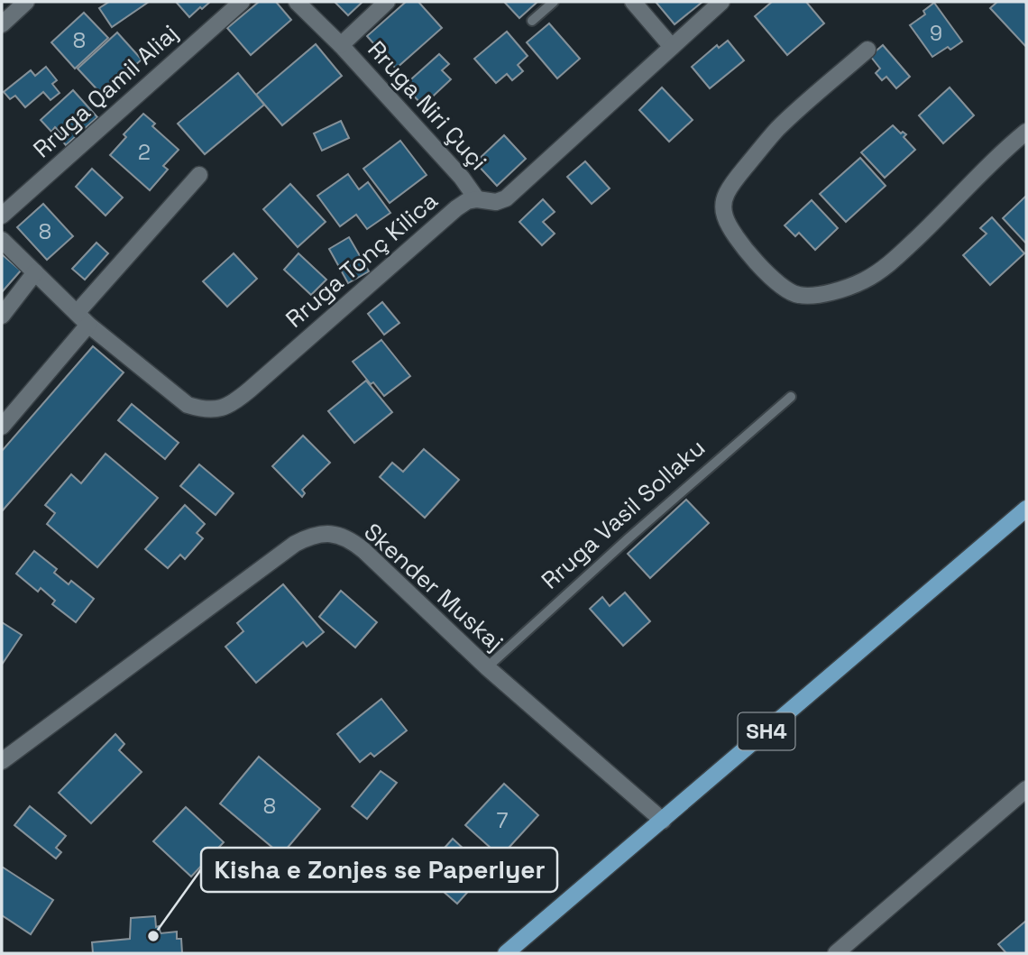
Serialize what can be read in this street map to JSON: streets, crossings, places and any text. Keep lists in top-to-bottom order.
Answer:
{
  "streets": {
    "main road": ["SH4"],
    "street": [
      "Rruga Qamil Aliaj",
      "Rruga Niri Çuçi",
      "Rruga Tonç Kilica",
      "Skender Muskaj"
    ],
    "lane": ["Rruga Vasil Sollaku"]
  },
  "crossings": [
    ["Rruga Niri Çuçi", "Rruga Tonç Kilica"],
    ["Rruga Vasil Sollaku", "Skender Muskaj"],
    ["Skender Muskaj", "SH4"]
  ],
  "places": ["Kisha e Zonjes se Paperlyer"],
  "house_numbers": [
    "9",
    "8",
    "2",
    "8",
    "8",
    "7"
  ]
}
